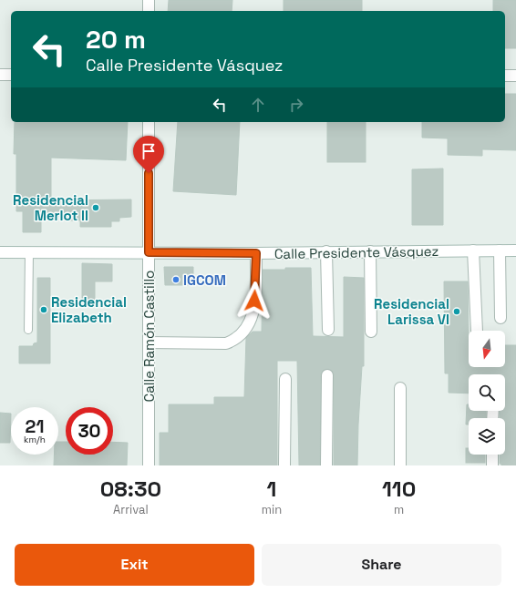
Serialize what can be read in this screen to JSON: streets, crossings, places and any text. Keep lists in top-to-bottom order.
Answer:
{
  "streets": {
    "street": ["Calle Presidente Vásquez", "Calle Ramón Castillo"]
  },
  "crossings": [
    ["Calle Presidente Vásquez", "Calle Ramón Castillo"]
  ],
  "places": [
    "Residencial Merlot II",
    "IGCOM",
    "Residencial Elizabeth",
    "Residencial Larissa VI"
  ],
  "north": "bottom",
  "page": {
    "turn": ["20 m", "Calle Presidente Vásquez"],
    "speed": "21 km/h",
    "limit": "30",
    "eta": [
      "08:30",
      "Arrival",
      "1",
      "min",
      "110",
      "m"
    ],
    "buttons": ["Exit", "Share"]
  }
}
